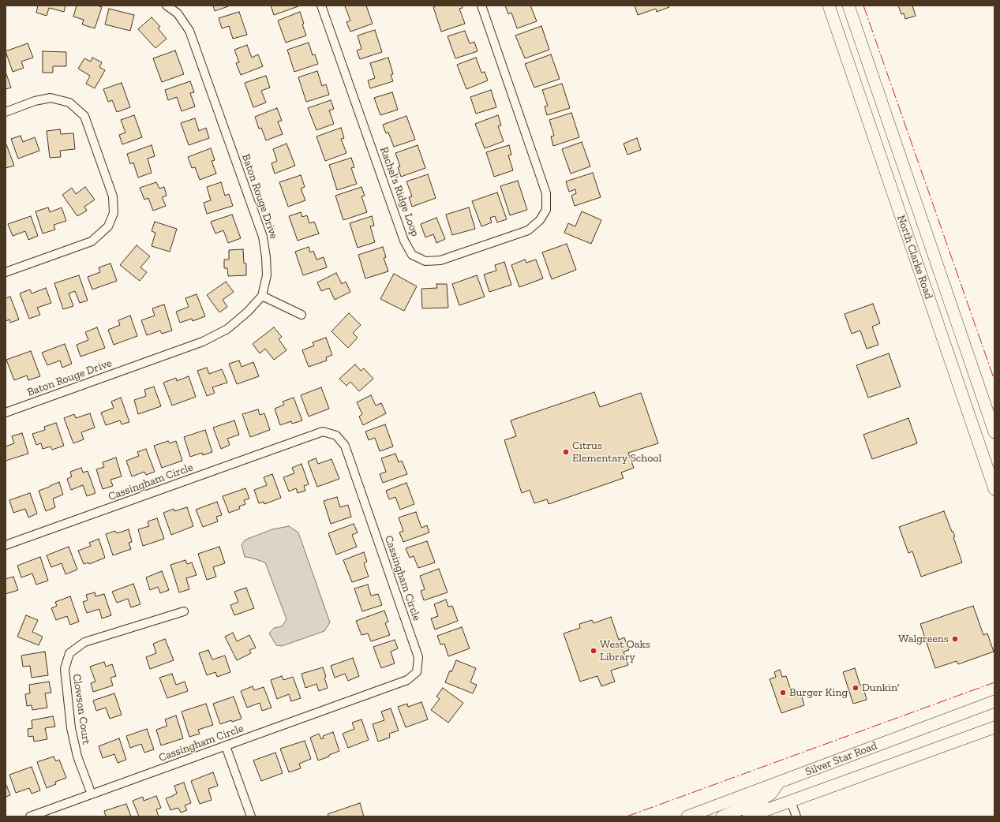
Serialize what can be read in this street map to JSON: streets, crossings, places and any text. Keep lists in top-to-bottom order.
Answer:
{
  "streets": {
    "street": [
      "Rachel's Ridge Loop",
      "Baton Rouge Drive",
      "North Clarke Road",
      "Cassingham Circle",
      "Clowson Court",
      "Silver Star Road"
    ]
  },
  "crossings": [
    ["Cassingham Circle", "Clowson Court"]
  ],
  "places": [
    "Citrus Elementary School",
    "Walgreens",
    "West Oaks Library",
    "Dunkin'",
    "Burger King"
  ]
}
